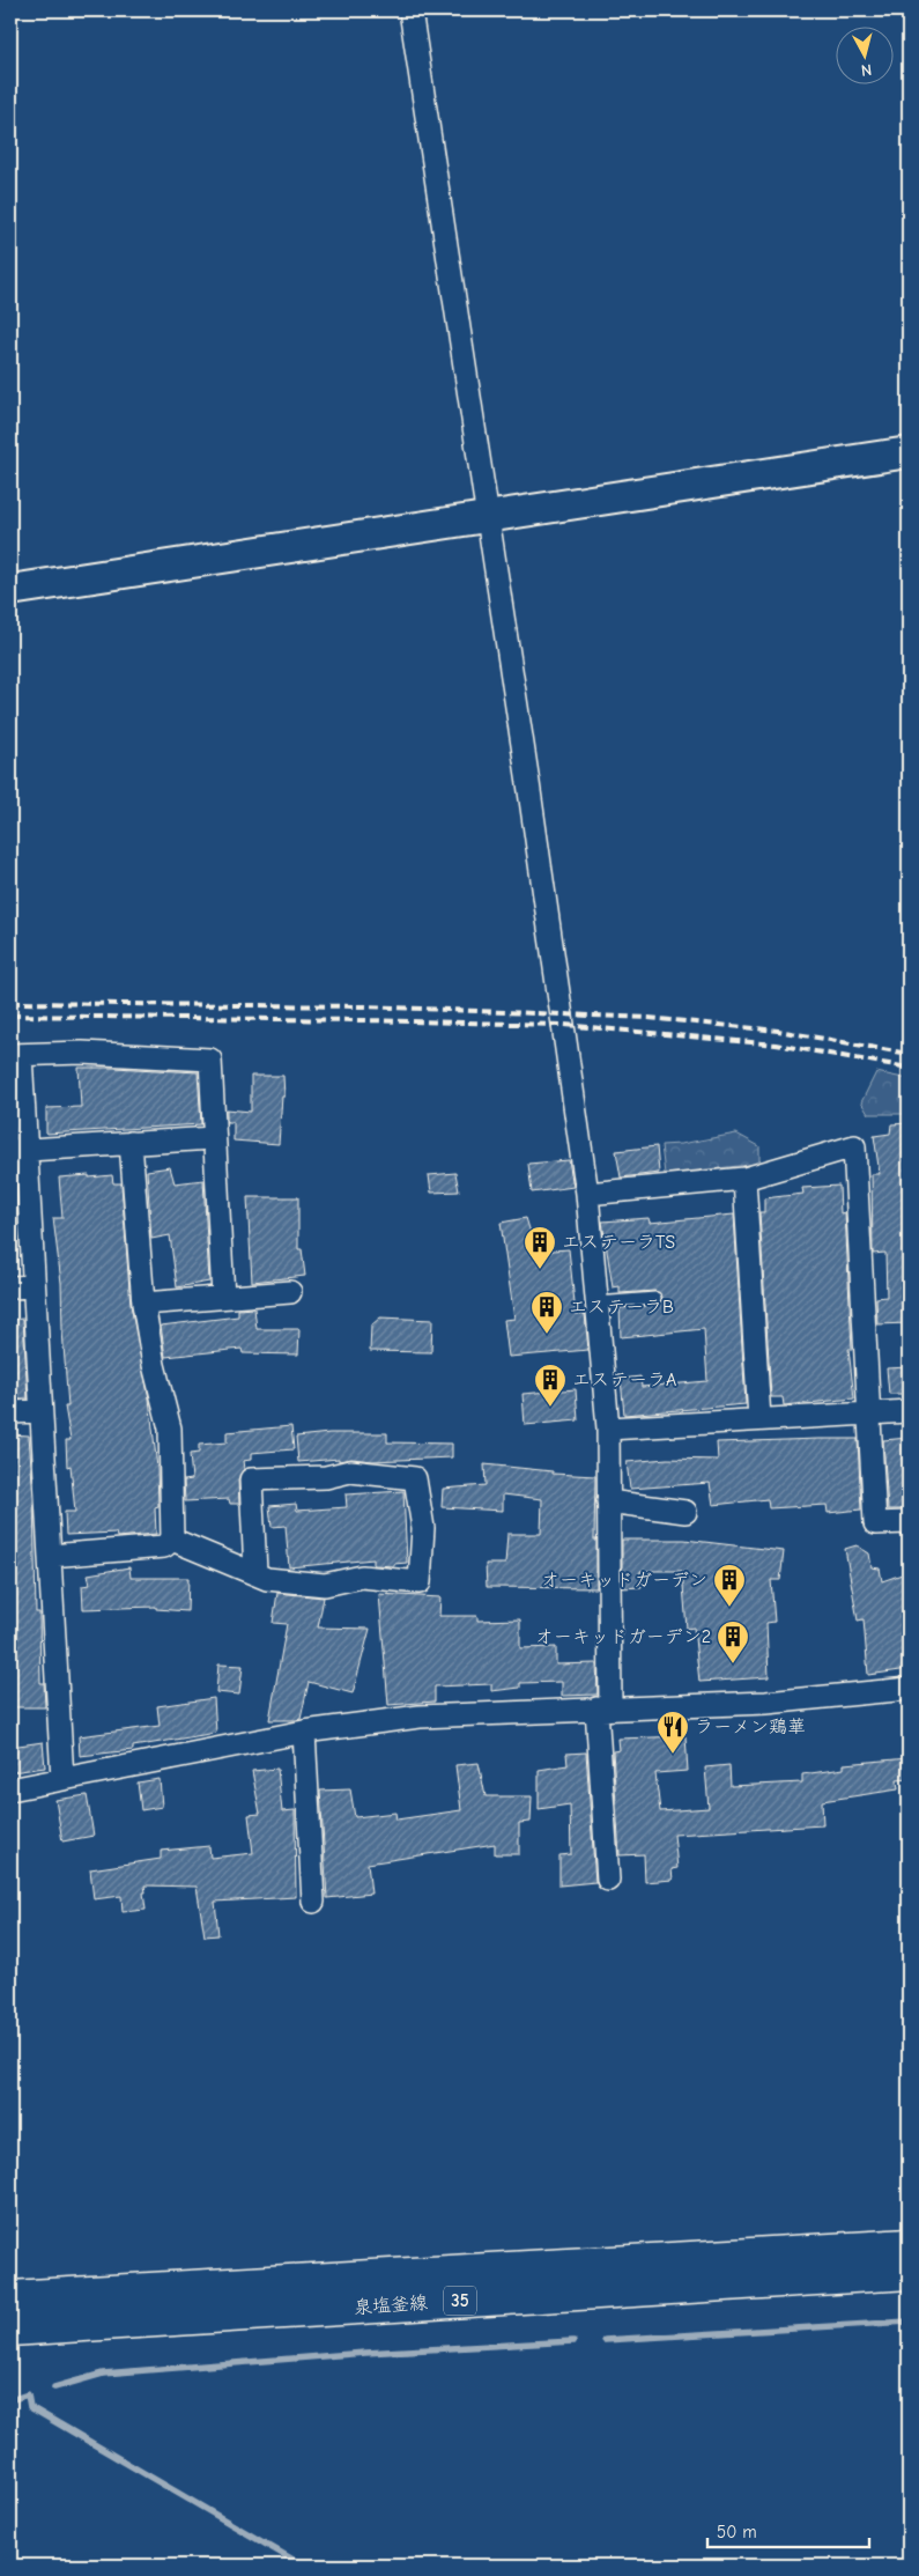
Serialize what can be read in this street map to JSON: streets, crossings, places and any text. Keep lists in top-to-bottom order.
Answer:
{
  "streets": {
    "main road": ["35", "泉塩釜線"]
  },
  "places": {
    "building": [
      "エステーラTS",
      "エステーラB",
      "エステーラA",
      "オーキッドガーデン",
      "オーキッドガーデン2"
    ],
    "restaurant": ["ラーメン鶏華"]
  },
  "scale_bar": "50 m",
  "north": "bottom"
}
